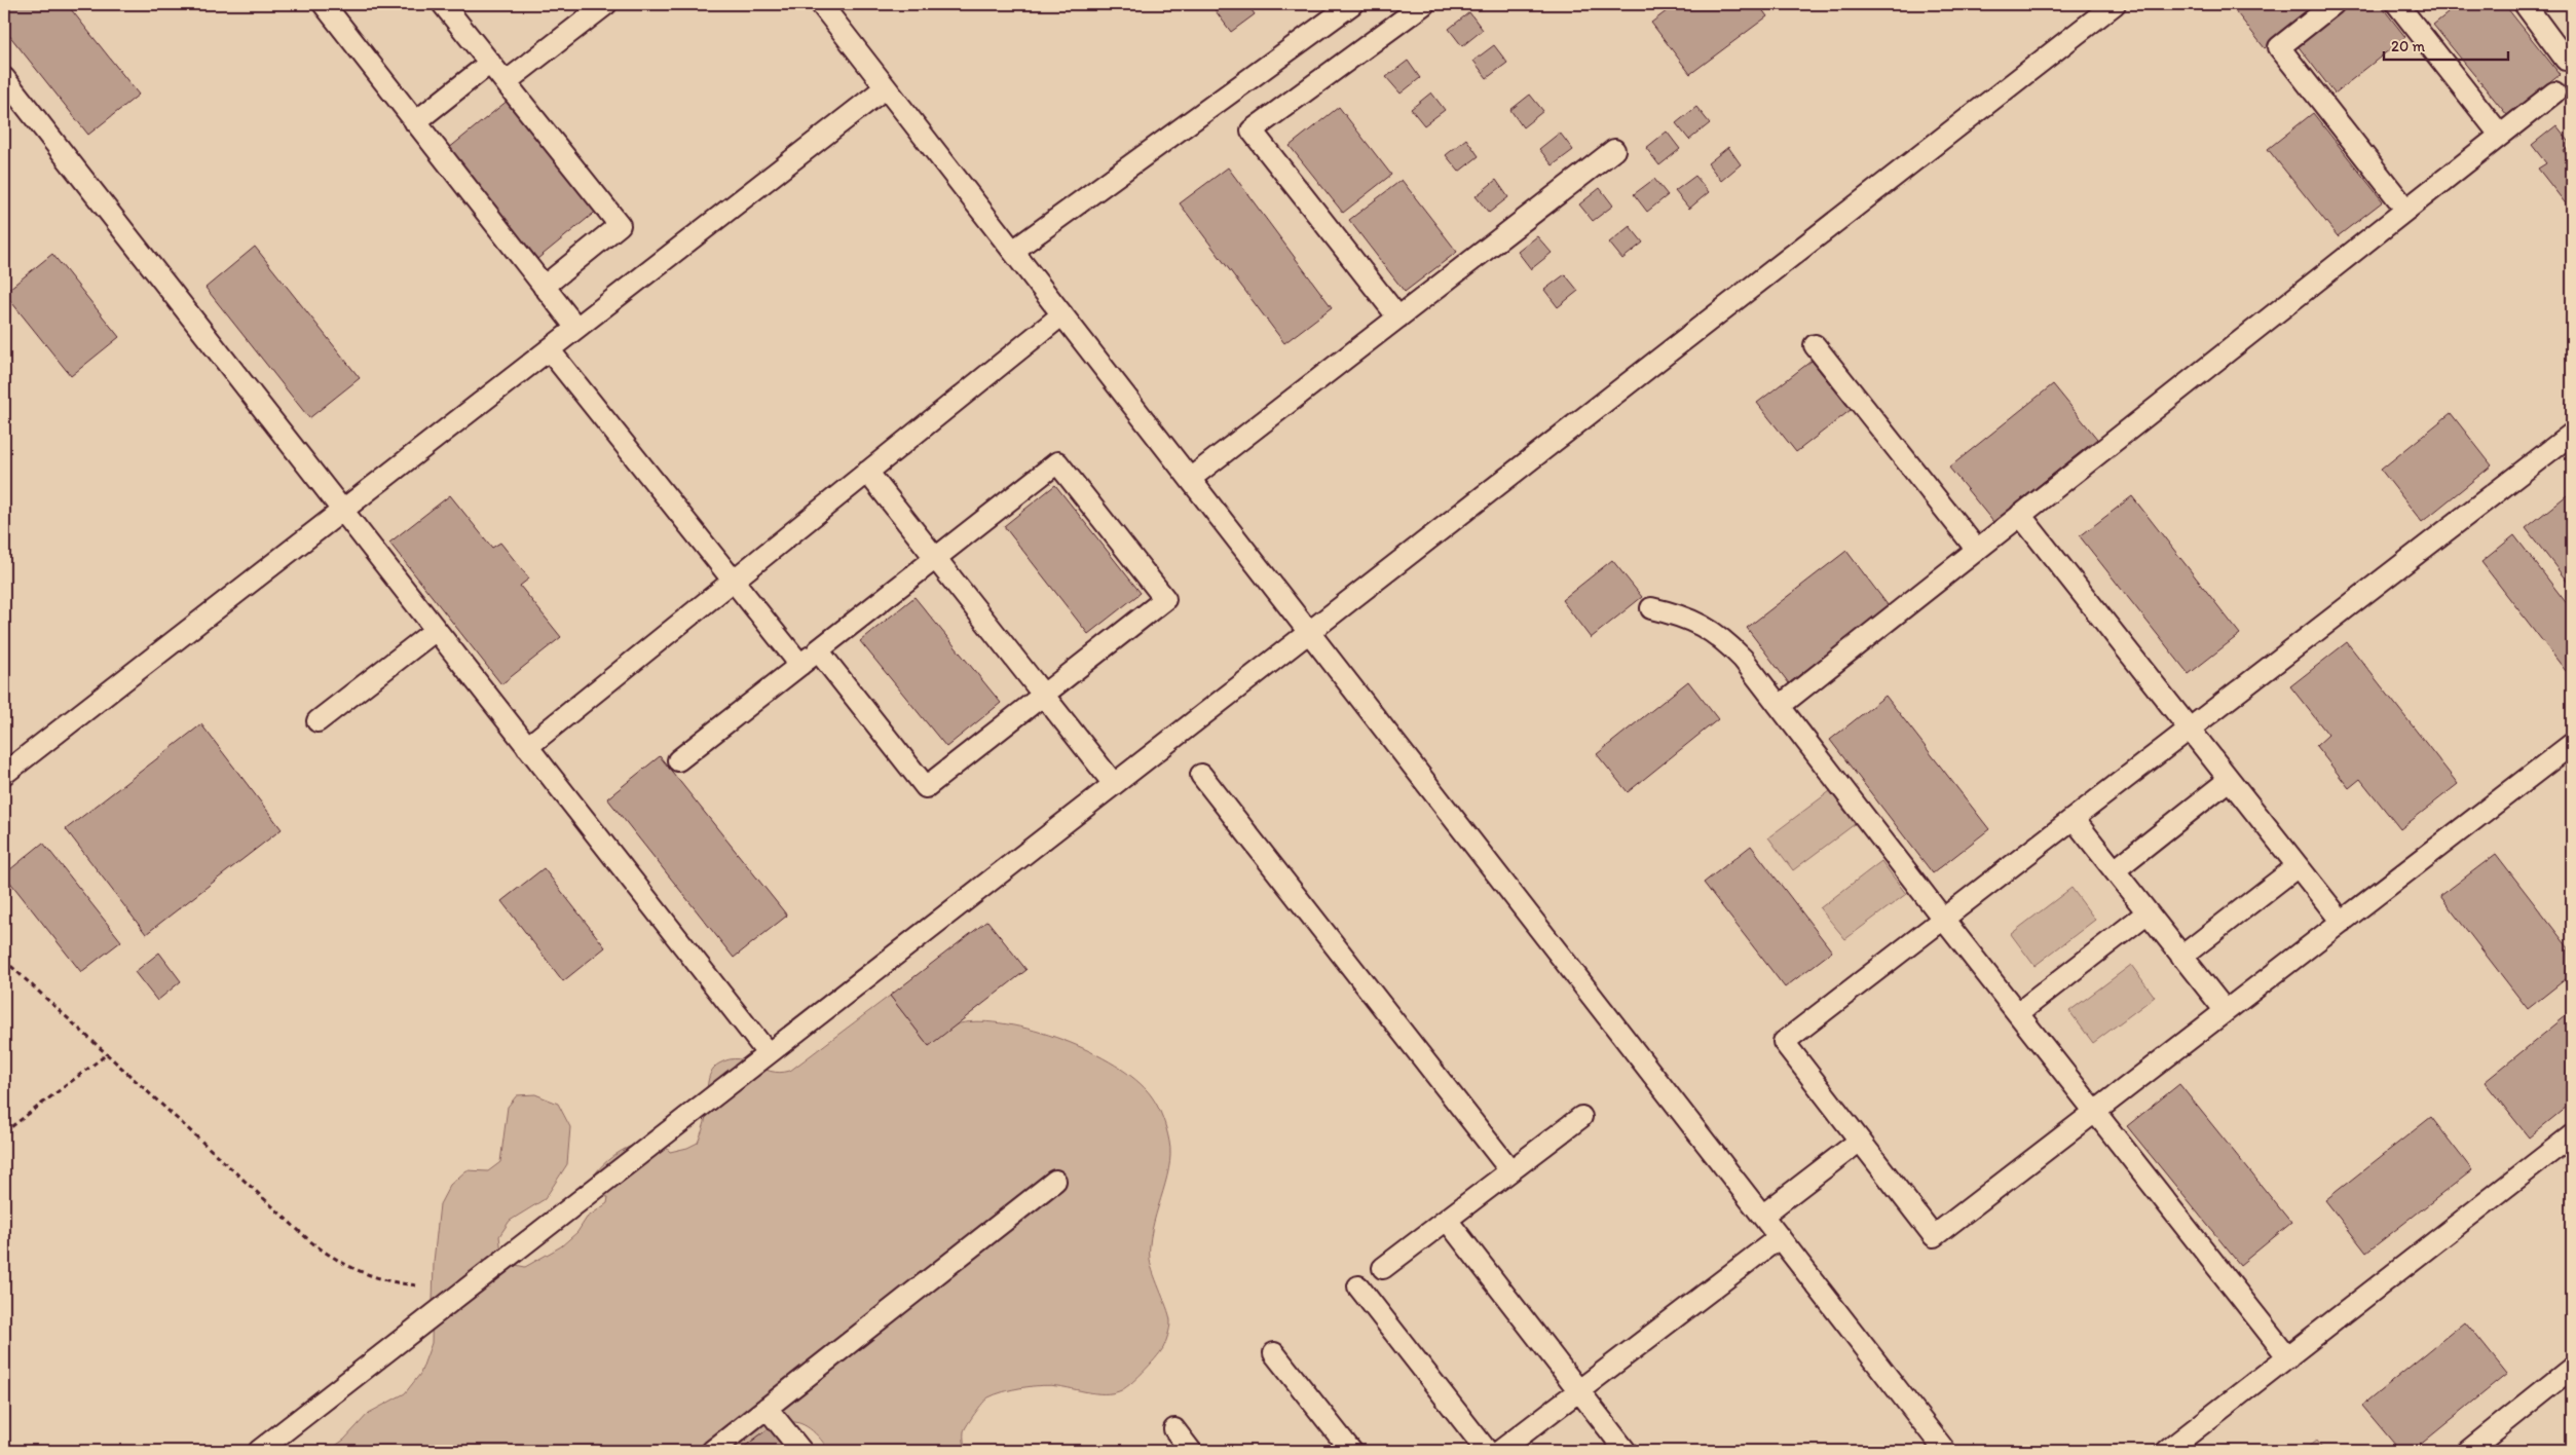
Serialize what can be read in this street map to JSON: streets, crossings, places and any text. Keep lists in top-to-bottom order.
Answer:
{
  "scale_bar": "20 m"
}
